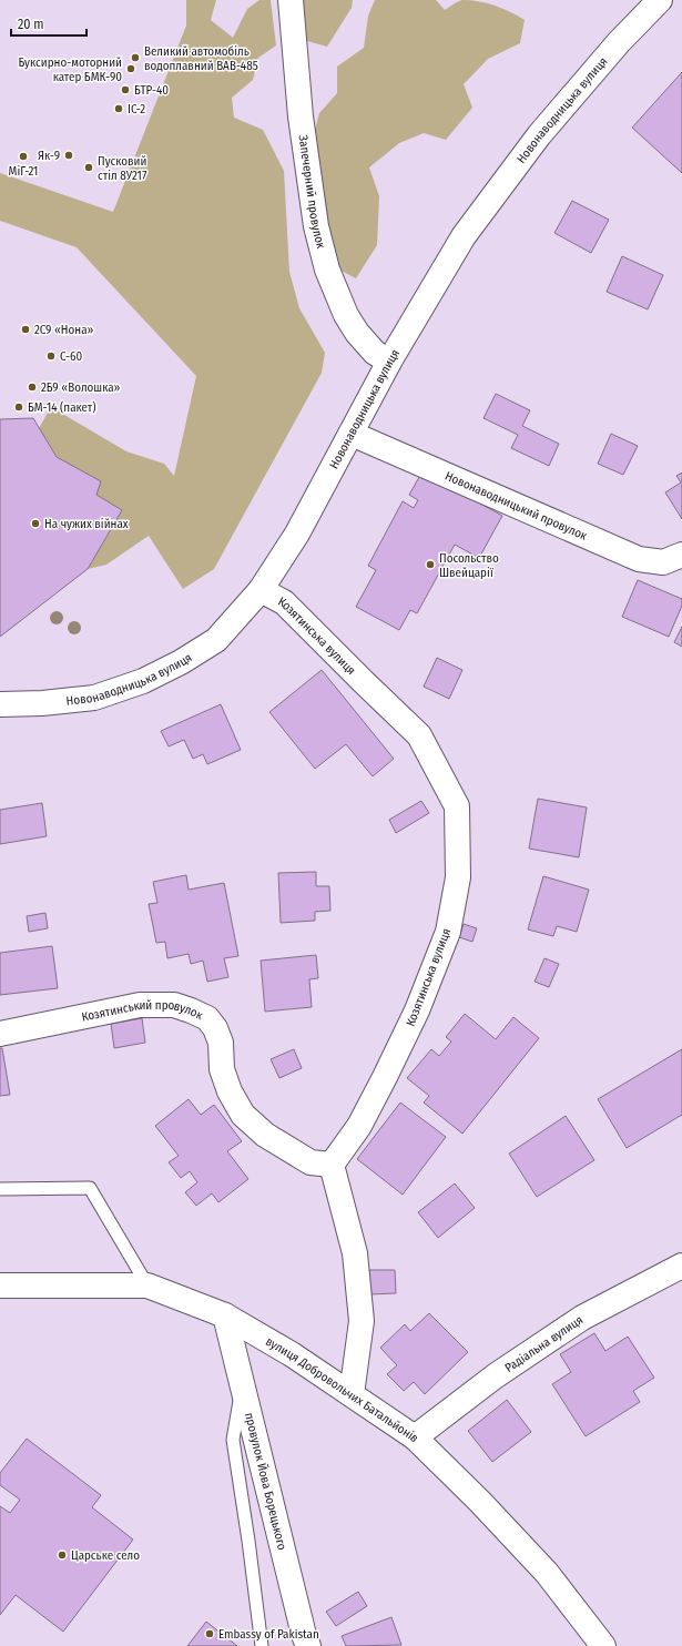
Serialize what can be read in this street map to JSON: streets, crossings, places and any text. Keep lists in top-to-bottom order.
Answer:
{
  "streets": {
    "street": [
      "Новонаводницька вулиця",
      "Запечерний провулок",
      "Новонаводницький провулок",
      "Козятинська вулиця",
      "Козятинський провулок",
      "Радіальна вулиця",
      "вулиця Добровольчих Батальйонів",
      "провулок Йова Борецького"
    ]
  },
  "crossings": [
    ["Новонаводницька вулиця", "Запечерний провулок"],
    ["Новонаводницька вулиця", "Новонаводницький провулок"],
    ["Новонаводницька вулиця", "Козятинська вулиця"],
    ["Козятинська вулиця", "Козятинський провулок"],
    ["Радіальна вулиця", "вулиця Добровольчих Батальйонів"],
    ["вулиця Добровольчих Батальйонів", "провулок Йова Борецького"]
  ],
  "places": [
    "Великий автомобіль водоплавний ВАВ-485",
    "Буксирно-моторний катер БМК-90",
    "БТР-40",
    "ІС-2",
    "Як-9",
    "МіГ-21",
    "Пусковий стіл 8У217",
    "2С9 «Нона»",
    "С-60",
    "2Б9 «Волошка»",
    "БМ-14 (пакет)",
    "На чужих війнах",
    "Посольство Швейцарії",
    "Царське село",
    "Embassy of Pakistan"
  ],
  "scale_bar": "20 m"
}
